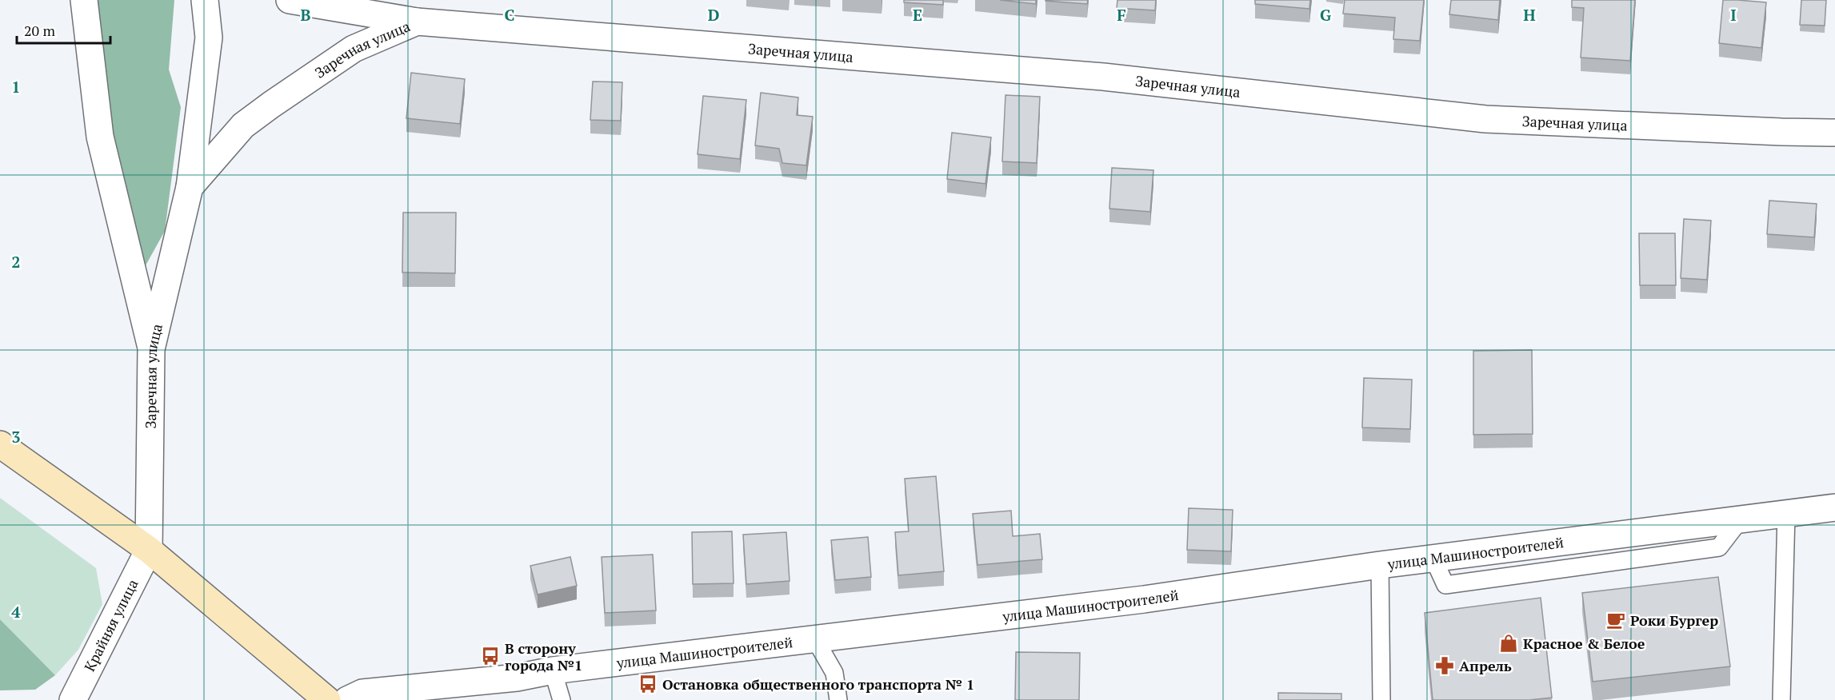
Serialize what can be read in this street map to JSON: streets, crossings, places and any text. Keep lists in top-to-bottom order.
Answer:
{
  "streets": {
    "street": ["Заречная улица", "улица Машиностроителей", "Крайняя улица"]
  },
  "crossings": [
    ["Заречная улица", "Крайняя улица"]
  ],
  "places": {
    "cafe": ["Роки Бургер"],
    "shop": ["Красное & Белое"],
    "bus stop": ["В сторону города №1", "Остановка общественного транспорта № 1"],
    "pharmacy": ["Апрель"]
  },
  "scale_bar": "20 m",
  "grid": {
    "columns": [
      "B",
      "C",
      "D",
      "E",
      "F",
      "G",
      "H",
      "I"
    ],
    "rows": [
      "1",
      "2",
      "3",
      "4"
    ]
  }
}
